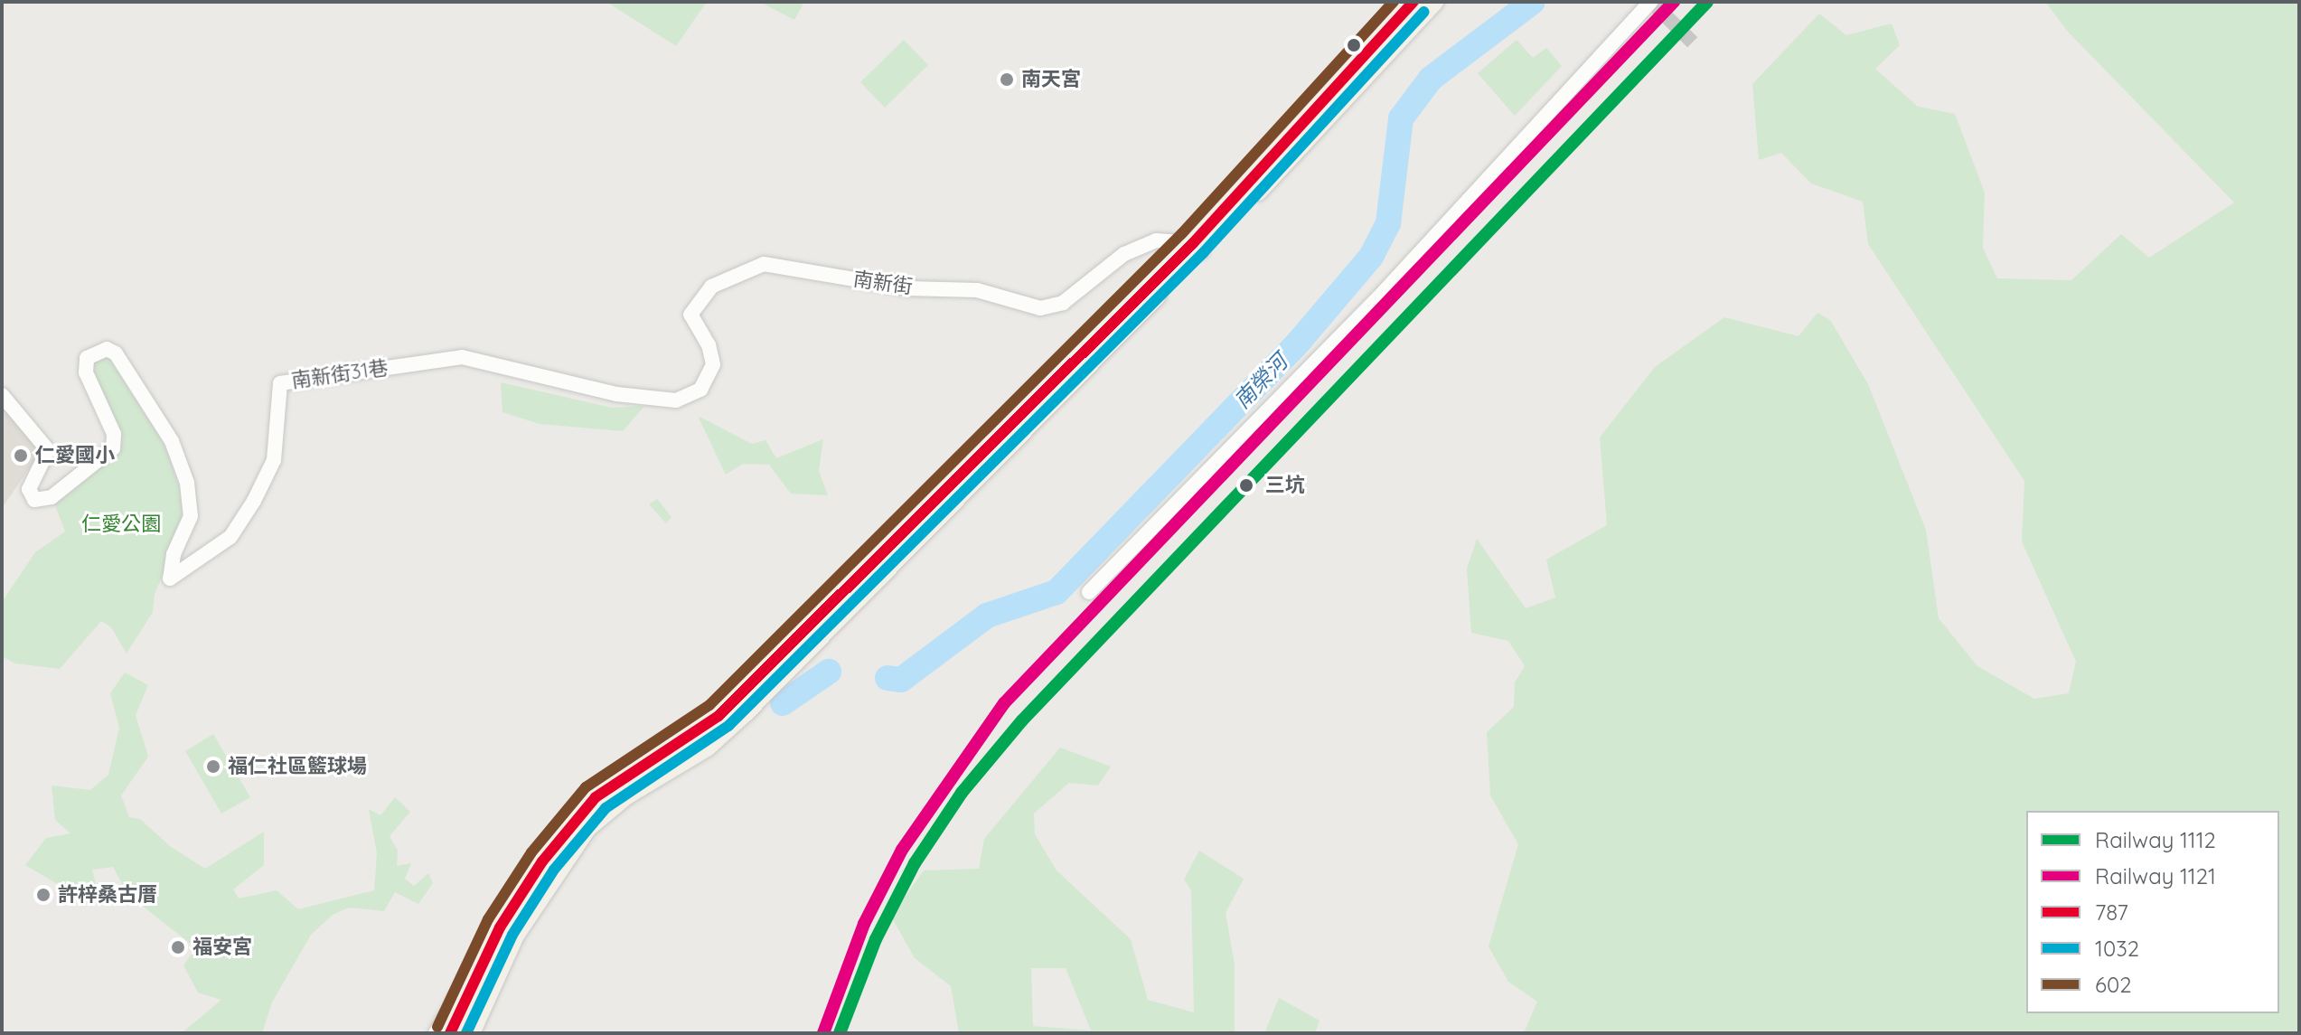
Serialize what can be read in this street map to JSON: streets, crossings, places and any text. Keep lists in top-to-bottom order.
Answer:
{
  "streets": {
    "street": ["南新街", "南新街31巷"]
  },
  "crossings": [
    ["南新街", "南新街31巷"]
  ],
  "water": ["南榮河"],
  "parks": ["仁愛公園"],
  "places": [
    "南天宮",
    "仁愛國小",
    "三坑",
    "福仁社區籃球場",
    "許梓桑古厝",
    "福安宮"
  ],
  "lines": [
    "rail line 1112",
    "rail line 1121",
    "transit line 787",
    "transit line 602",
    "transit line 1032"
  ],
  "legend": [
    "Railway 1112",
    "Railway 1121",
    "787",
    "1032",
    "602"
  ]
}
